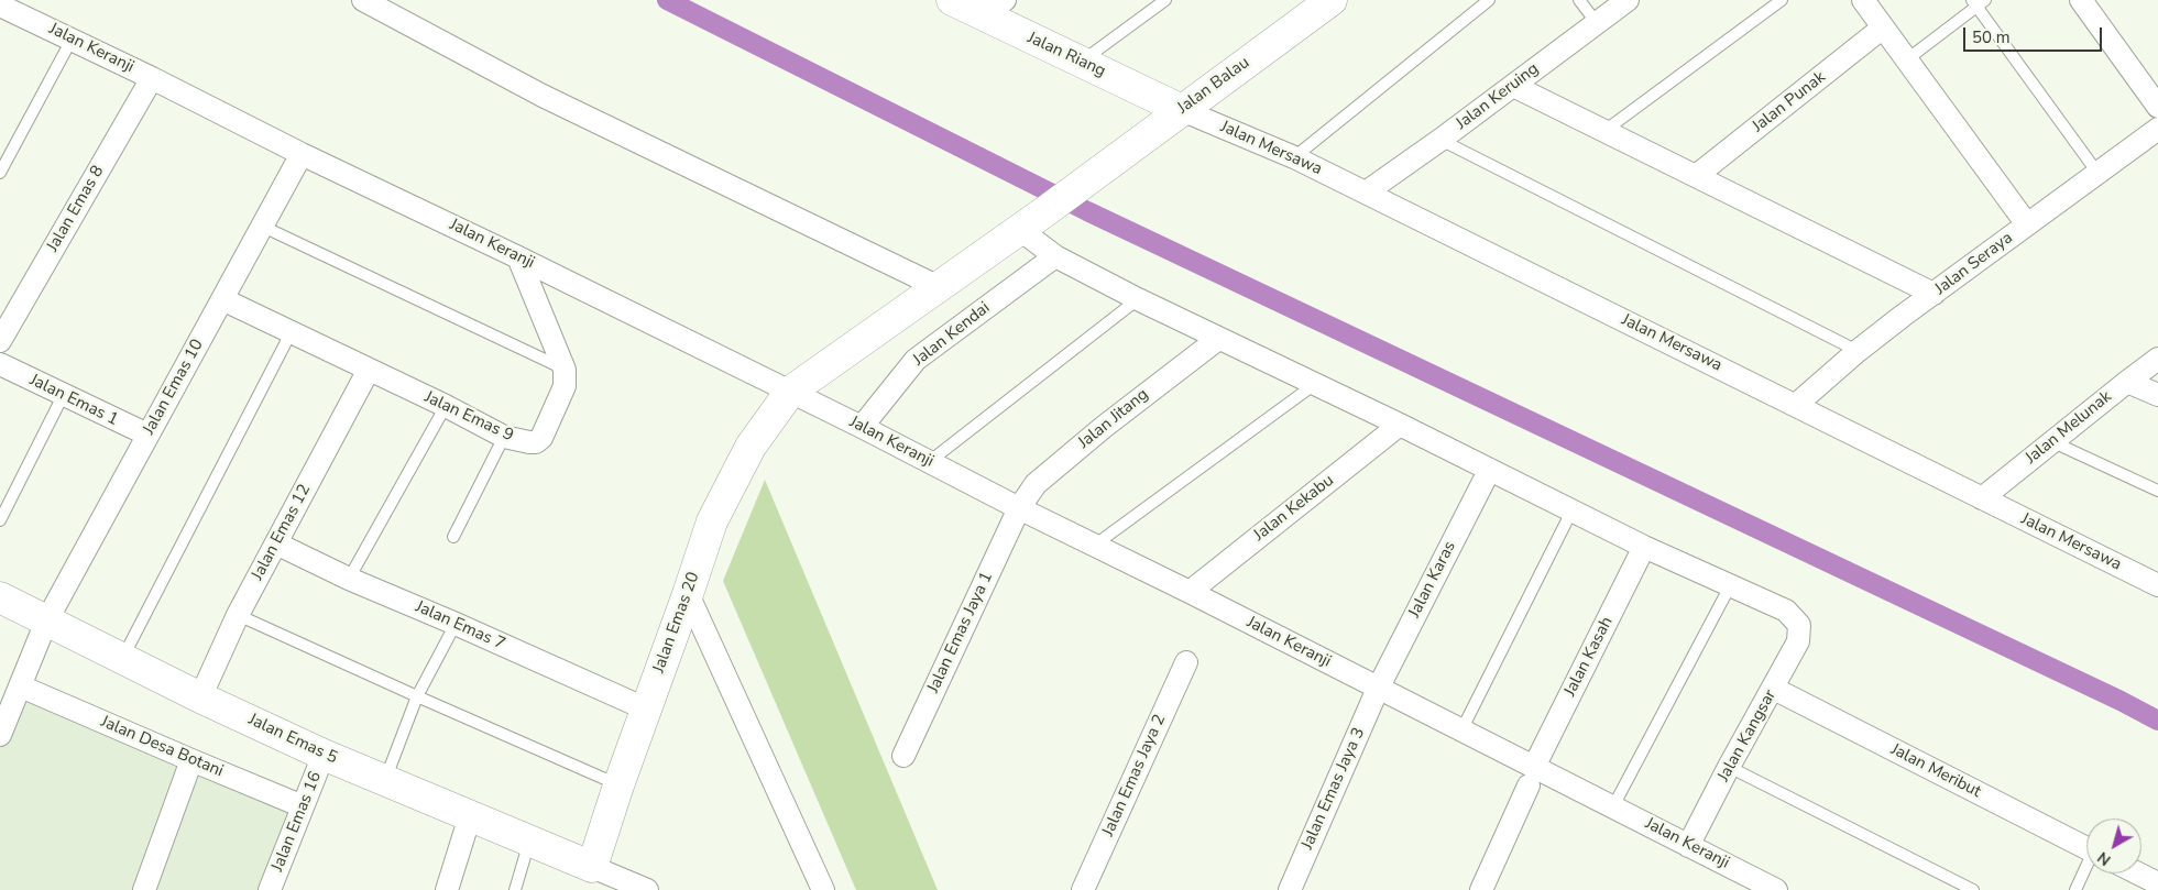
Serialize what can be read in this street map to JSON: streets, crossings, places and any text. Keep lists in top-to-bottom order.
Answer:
{
  "streets": {
    "street": [
      "Jalan Keranji",
      "Jalan Riang",
      "Jalan Balau",
      "Jalan Keruing",
      "Jalan Punak",
      "Jalan Mersawa",
      "Jalan Emas 8",
      "Jalan Seraya",
      "Jalan Kendai",
      "Jalan Emas 10",
      "Jalan Emas 1",
      "Jalan Emas 9",
      "Jalan Jitang",
      "Jalan Melunak",
      "Jalan Kekabu",
      "Jalan Emas 12",
      "Jalan Karas",
      "Jalan Emas 20",
      "Jalan Emas 7",
      "Jalan Emas Jaya 1",
      "Jalan Kasah",
      "Jalan Kangsar",
      "Jalan Emas 5",
      "Jalan Desa Botani",
      "Jalan Meribut",
      "Jalan Emas Jaya 2",
      "Jalan Emas Jaya 3",
      "Jalan Emas 16"
    ]
  },
  "crossings": [
    ["Jalan Keranji", "Jalan Emas 8"],
    ["Jalan Keranji", "Jalan Kendai"],
    ["Jalan Keranji", "Jalan Emas 10"],
    ["Jalan Keranji", "Jalan Jitang"],
    ["Jalan Keranji", "Jalan Kekabu"],
    ["Jalan Keranji", "Jalan Karas"],
    ["Jalan Keranji", "Jalan Emas 20"],
    ["Jalan Keranji", "Jalan Emas Jaya 1"],
    ["Jalan Keranji", "Jalan Kasah"],
    ["Jalan Keranji", "Jalan Kangsar"],
    ["Jalan Keranji", "Jalan Emas Jaya 3"],
    ["Jalan Riang", "Jalan Balau"],
    ["Jalan Riang", "Jalan Mersawa"],
    ["Jalan Balau", "Jalan Mersawa"],
    ["Jalan Balau", "Jalan Emas 20"],
    ["Jalan Keruing", "Jalan Mersawa"],
    ["Jalan Mersawa", "Jalan Seraya"],
    ["Jalan Mersawa", "Jalan Melunak"],
    ["Jalan Emas 10", "Jalan Emas 1"],
    ["Jalan Emas 10", "Jalan Emas 9"],
    ["Jalan Emas 10", "Jalan Emas 5"],
    ["Jalan Emas 10", "Jalan Desa Botani"],
    ["Jalan Emas 9", "Jalan Emas 12"],
    ["Jalan Jitang", "Jalan Emas Jaya 1"],
    ["Jalan Emas 12", "Jalan Emas 7"],
    ["Jalan Emas 12", "Jalan Emas 5"],
    ["Jalan Karas", "Jalan Emas Jaya 3"],
    ["Jalan Emas 20", "Jalan Emas 7"],
    ["Jalan Emas 20", "Jalan Emas 5"],
    ["Jalan Kangsar", "Jalan Meribut"],
    ["Jalan Emas 5", "Jalan Emas 16"],
    ["Jalan Desa Botani", "Jalan Emas 16"]
  ],
  "scale_bar": "50 m",
  "north": "bottom left"
}
